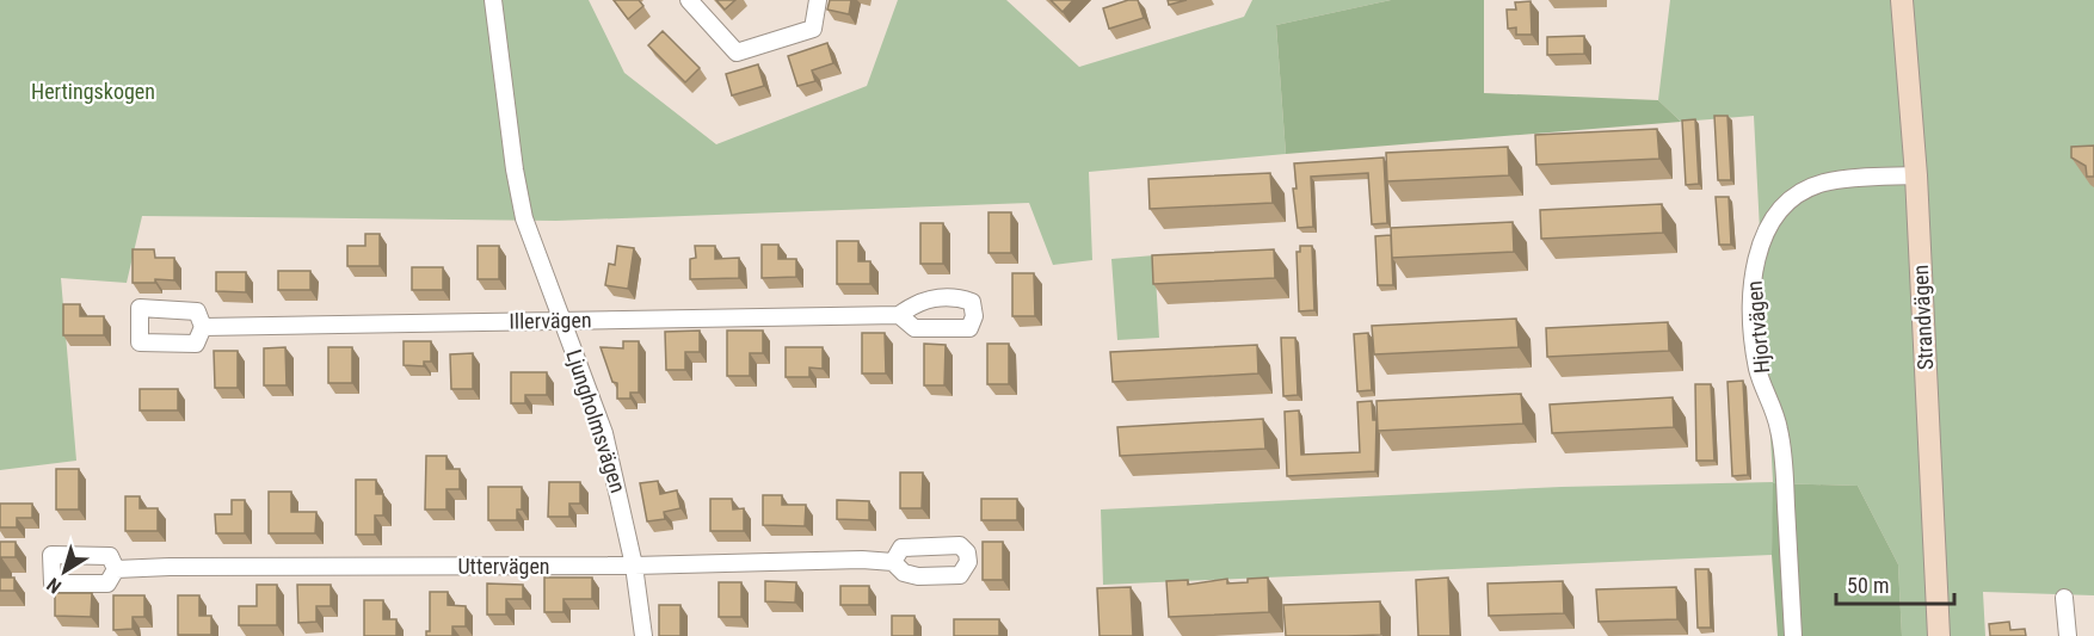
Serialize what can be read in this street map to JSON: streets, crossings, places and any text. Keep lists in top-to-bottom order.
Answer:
{
  "streets": {
    "street": [
      "Strandvägen",
      "Illervägen",
      "Hjortvägen",
      "Ljungholmsvägen",
      "Uttervägen"
    ]
  },
  "crossings": [
    ["Strandvägen", "Hjortvägen"],
    ["Illervägen", "Ljungholmsvägen"],
    ["Ljungholmsvägen", "Uttervägen"]
  ],
  "parks": ["Hertingskogen"],
  "scale_bar": "50 m",
  "north": "bottom left"
}
